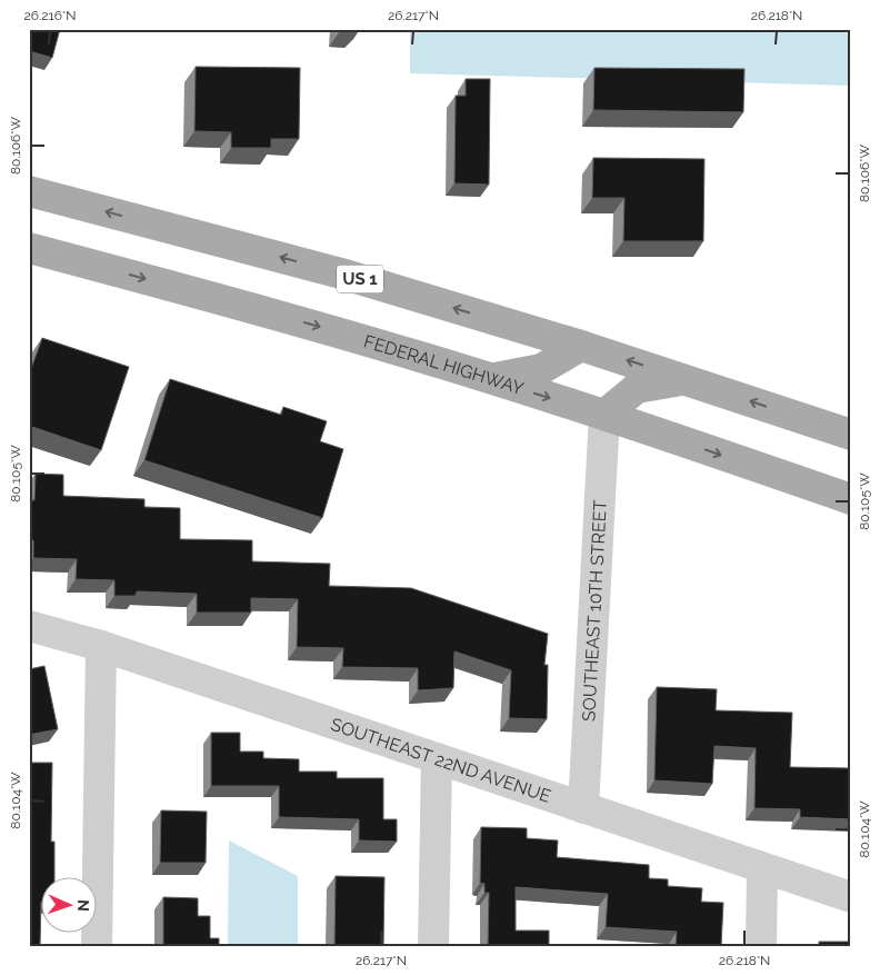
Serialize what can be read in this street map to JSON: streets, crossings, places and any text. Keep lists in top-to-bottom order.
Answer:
{
  "streets": {
    "main road": ["US 1", "FEDERAL HIGHWAY"],
    "street": ["SOUTHEAST 10TH STREET", "SOUTHEAST 22ND AVENUE"]
  },
  "crossings": [
    ["FEDERAL HIGHWAY", "SOUTHEAST 10TH STREET"],
    ["SOUTHEAST 10TH STREET", "SOUTHEAST 22ND AVENUE"]
  ],
  "north": "right",
  "coordinates": [
    "26.216°N",
    "26.217°N",
    "26.218°N",
    "80.106°W",
    "80.105°W",
    "80.104°W"
  ]
}
